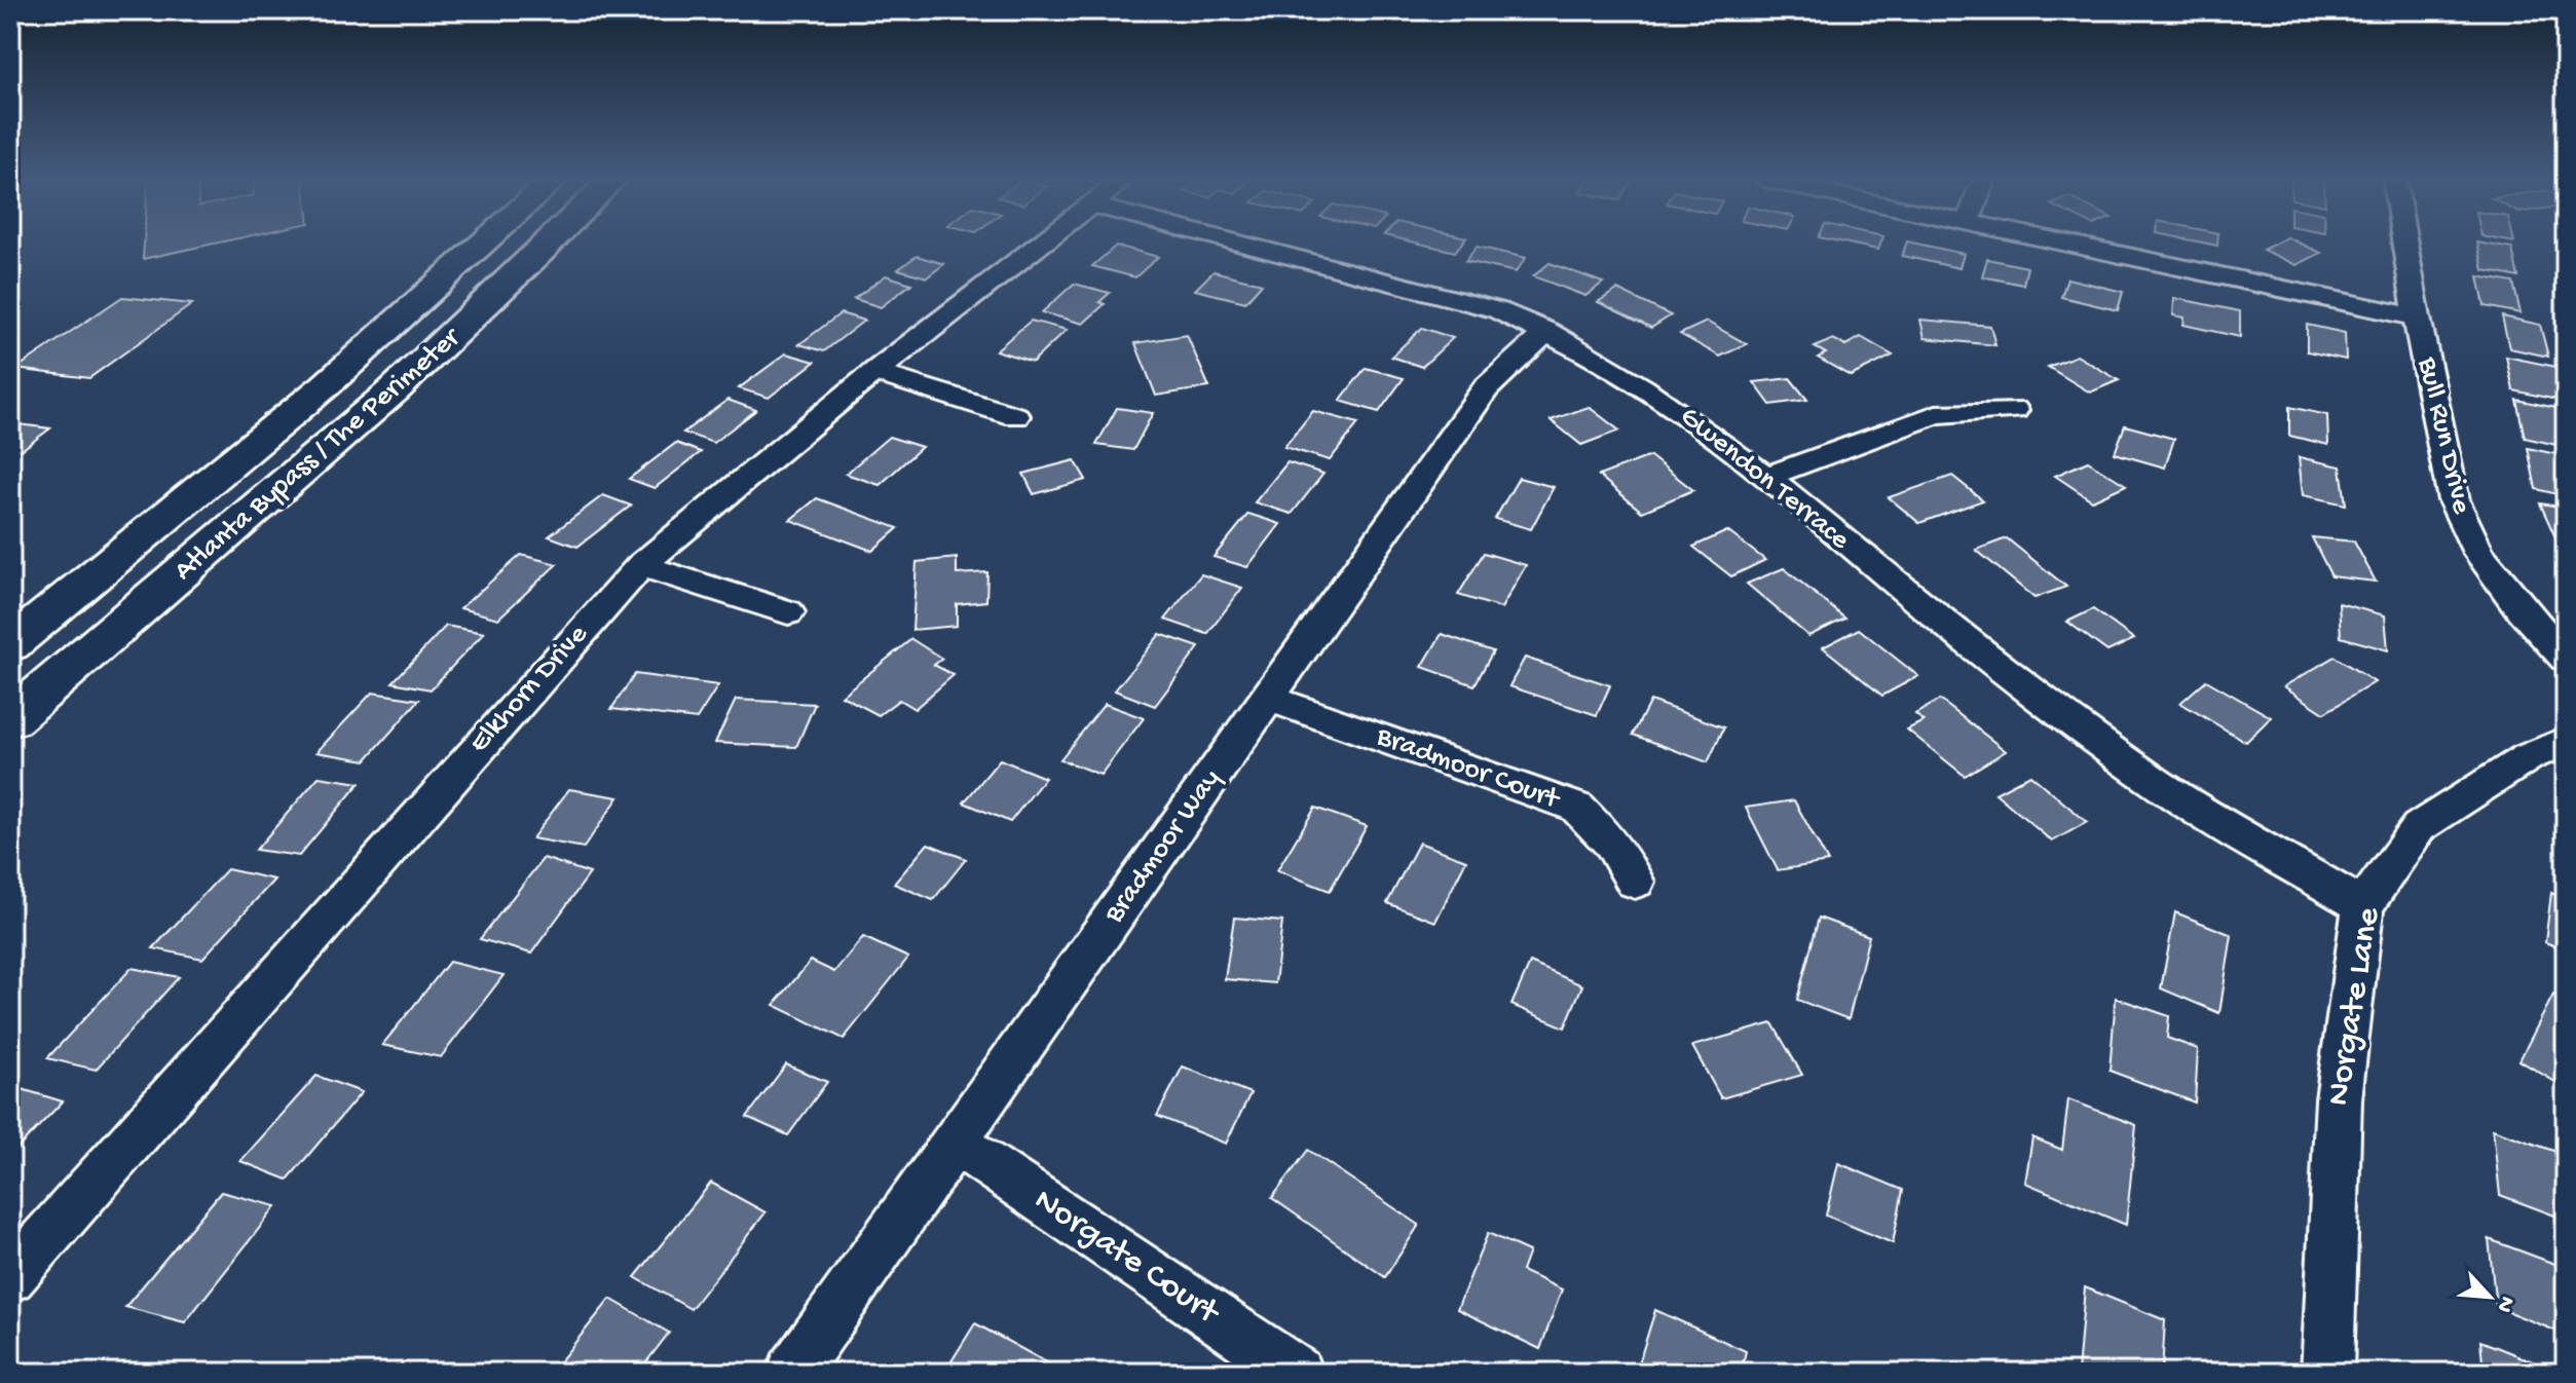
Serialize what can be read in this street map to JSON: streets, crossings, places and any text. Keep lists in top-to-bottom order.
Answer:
{
  "streets": {
    "highway": ["Atlanta Bypass / The Perimeter"],
    "street": [
      "Bull Run Drive",
      "Gwendon Terrace",
      "Elkhorn Drive",
      "Bradmoor Court",
      "Bradmoor Way",
      "Norgate Lane",
      "Norgate Court"
    ]
  },
  "crossings": [
    ["Gwendon Terrace", "Bradmoor Way"],
    ["Gwendon Terrace", "Norgate Lane"],
    ["Bradmoor Court", "Bradmoor Way"],
    ["Bradmoor Way", "Norgate Court"]
  ],
  "north": "bottom right"
}
